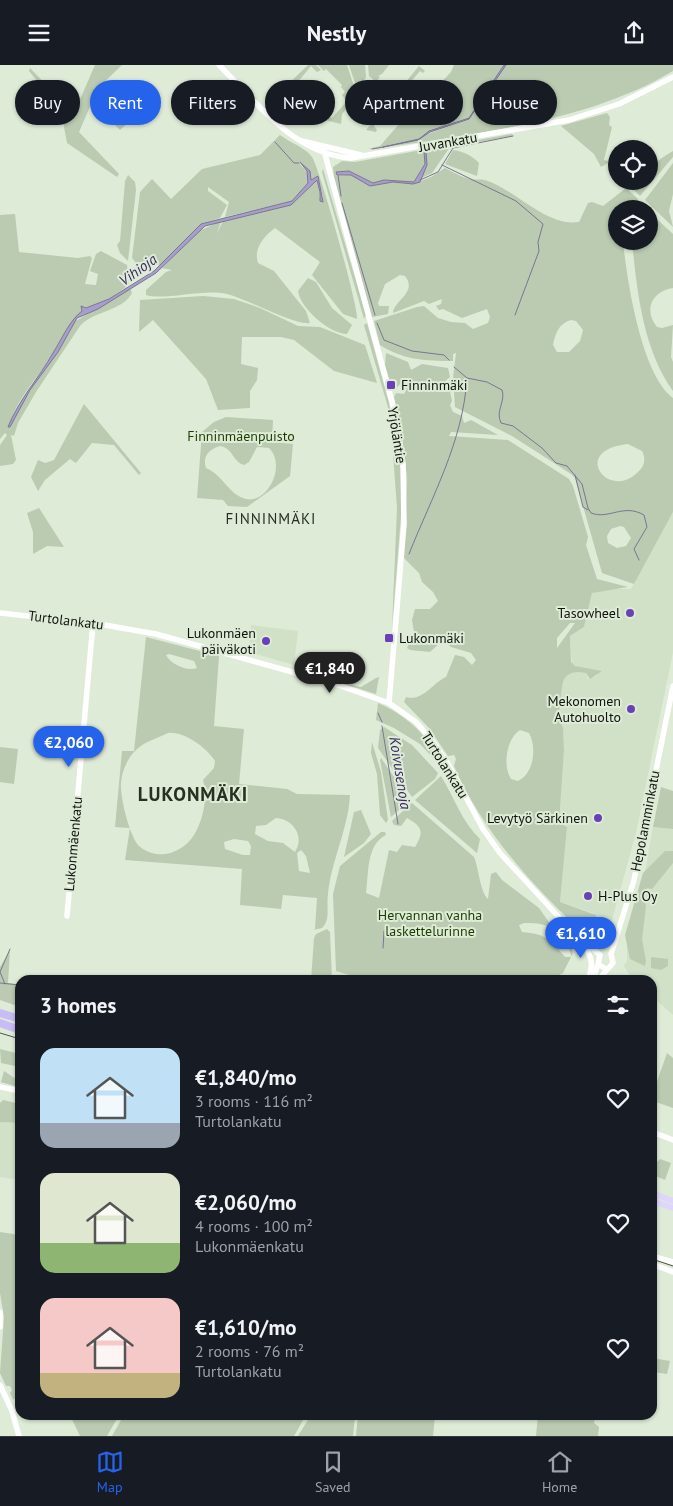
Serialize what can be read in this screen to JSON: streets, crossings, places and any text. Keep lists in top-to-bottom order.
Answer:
{
  "streets": {
    "main road": [
      "Juvankatu",
      "Yrjöläntie",
      "Turtolankatu",
      "Hepolamminkatu",
      "Lukonmäenkatu"
    ]
  },
  "crossings": [
    ["Juvankatu", "Yrjöläntie"],
    ["Yrjöläntie", "Turtolankatu"],
    ["Turtolankatu", "Hepolamminkatu"],
    ["Turtolankatu", "Lukonmäenkatu"]
  ],
  "districts": ["FINNINMÄKI", "LUKONMÄKI"],
  "water": ["Vihioja", "Koivusenoja"],
  "parks": ["Finninmäenpuisto", "Hervannan vanha laskettelurinne"],
  "places": {
    "transit": ["Finninmäki", "Lukonmäki"],
    "other": [
      "Tasowheel",
      "Lukonmäen päiväkoti",
      "Mekonomen Autohuolto",
      "Levytyö Särkinen",
      "H-Plus Oy"
    ]
  },
  "page": {
    "header": "Nestly",
    "chip": [
      "Buy",
      "Rent",
      "Filters",
      "New",
      "Apartment",
      "House"
    ],
    "price": ["€1,840", "€2,060", "€1,610"],
    "heading": "3 homes",
    "list": [
      {
        "name": "€1,840/mo",
        "note": "3 rooms · 116 m² · Turtolankatu"
      },
      {
        "name": "€2,060/mo",
        "note": "4 rooms · 100 m² · Lukonmäenkatu"
      },
      {
        "name": "€1,610/mo",
        "note": "2 rooms · 76 m² · Turtolankatu"
      }
    ],
    "tabs": ["Map", "Saved", "Home"]
  }
}
